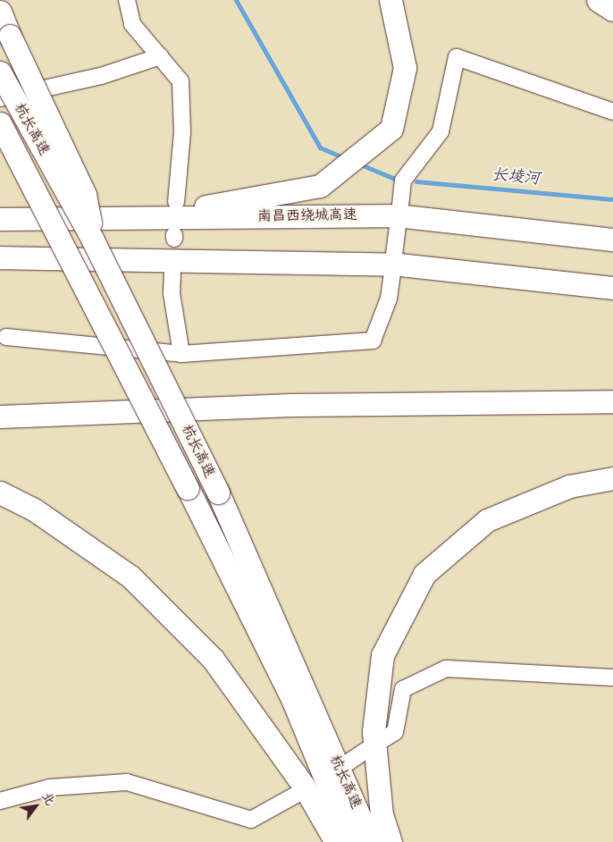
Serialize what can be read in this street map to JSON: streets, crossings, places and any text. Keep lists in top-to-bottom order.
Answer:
{
  "streets": {
    "highway": ["杭长高速", "南昌西绕城高速"]
  },
  "water": ["长堎河"],
  "north": "top right"
}
